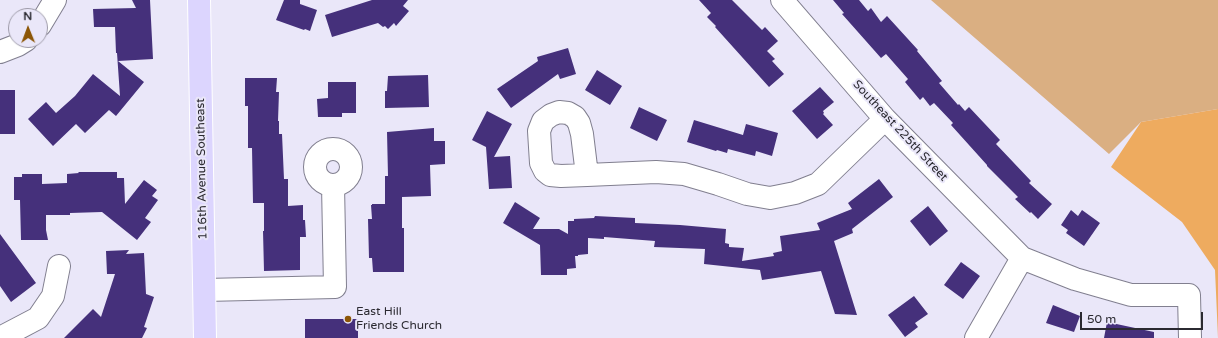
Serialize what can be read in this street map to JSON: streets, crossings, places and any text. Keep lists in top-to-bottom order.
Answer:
{
  "streets": {
    "main road": ["116th Avenue Southeast"],
    "street": ["Southeast 225th Street"]
  },
  "places": ["East Hill Friends Church"],
  "scale_bar": "50 m",
  "north": "top"
}
